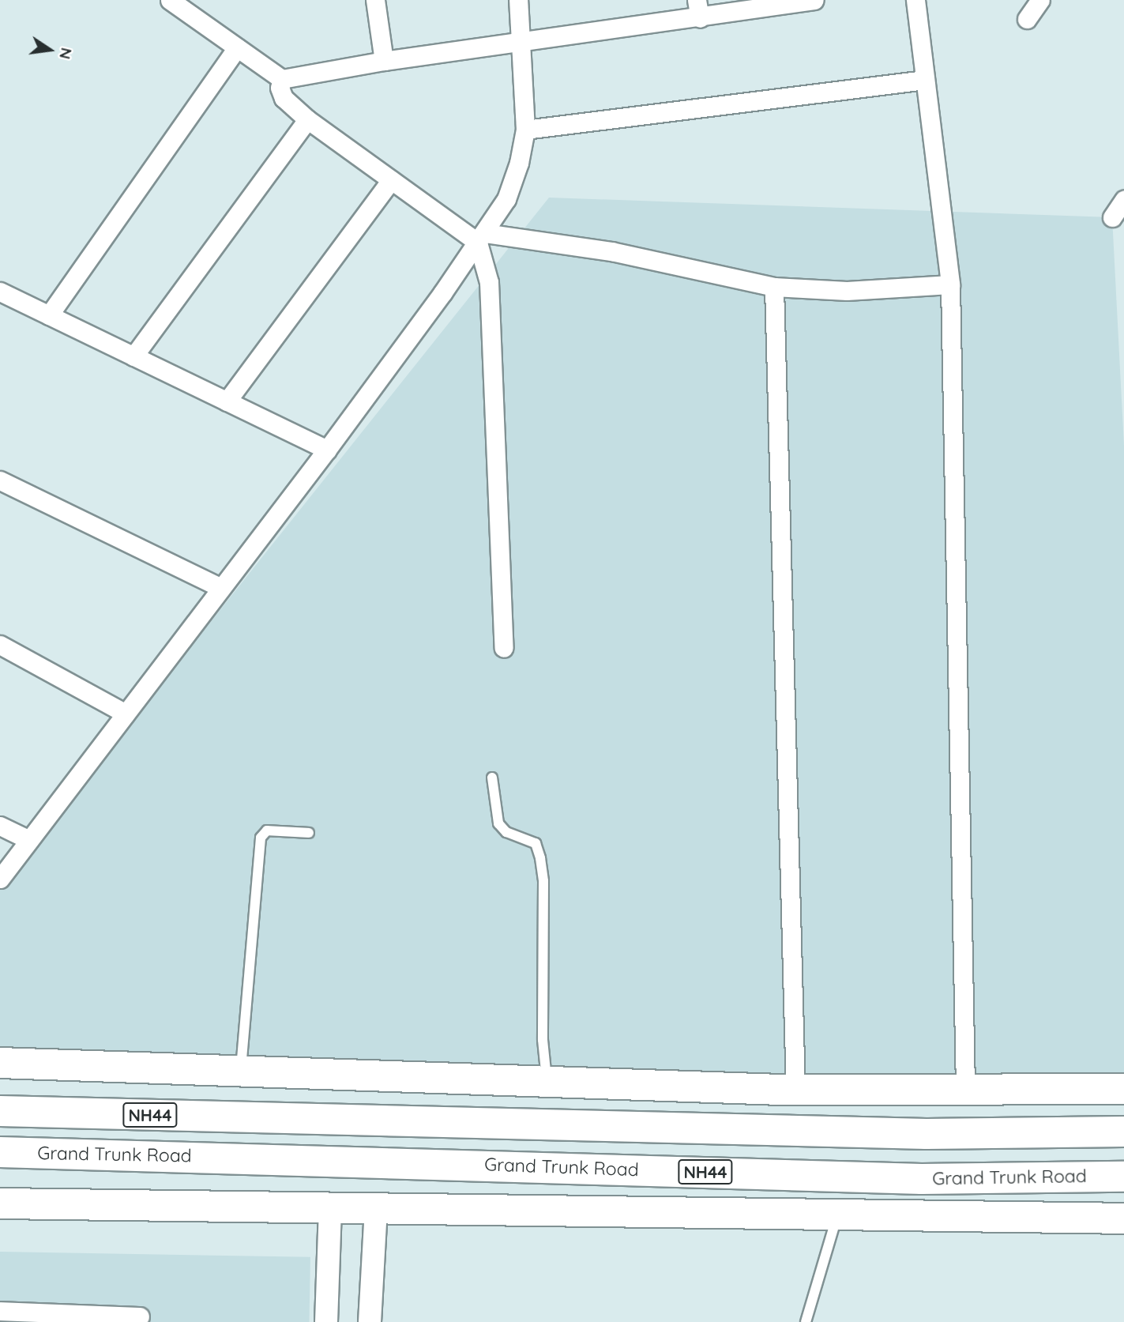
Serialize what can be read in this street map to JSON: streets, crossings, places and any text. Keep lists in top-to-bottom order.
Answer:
{
  "streets": {
    "highway": ["NH44", "Grand Trunk Road"]
  },
  "north": "right"
}
